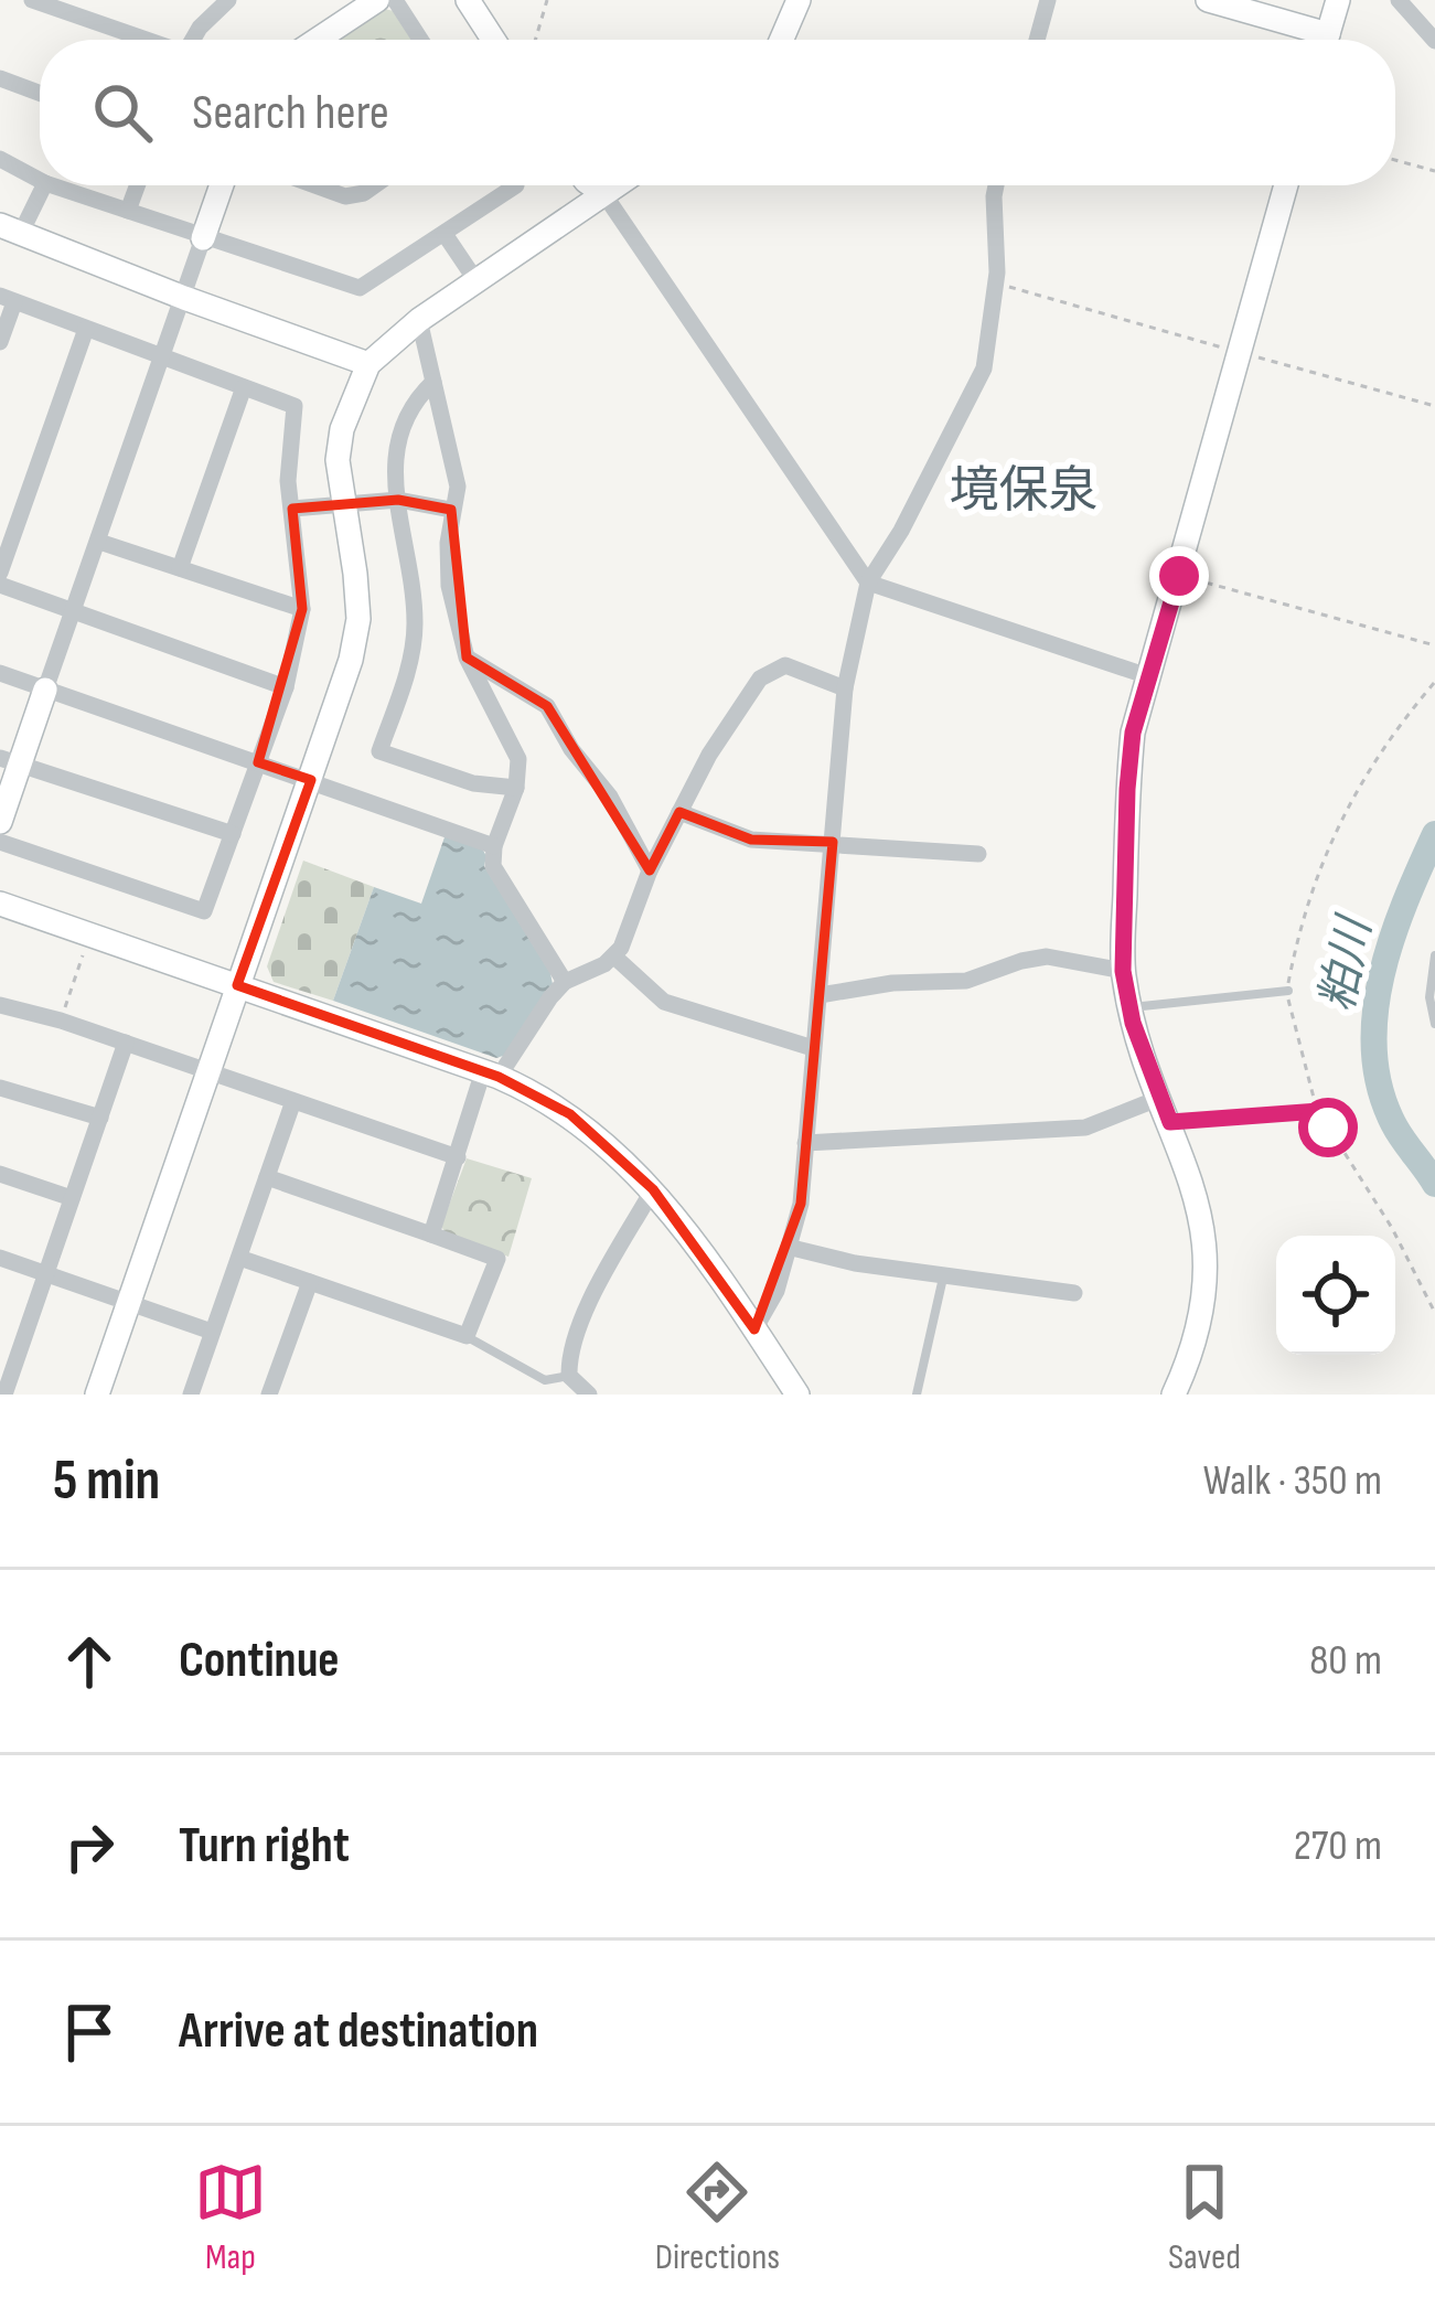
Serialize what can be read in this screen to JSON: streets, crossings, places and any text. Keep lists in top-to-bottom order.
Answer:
{
  "districts": ["境保泉"],
  "water": ["粕川"],
  "page": {
    "search": "Search here",
    "heading": ["5 min", "Walk · 350 m"],
    "list": [
      ["Continue", "80 m"],
      ["Turn right", "270 m"],
      "Arrive at destination"
    ],
    "nav": ["Map", "Directions", "Saved"]
  }
}
